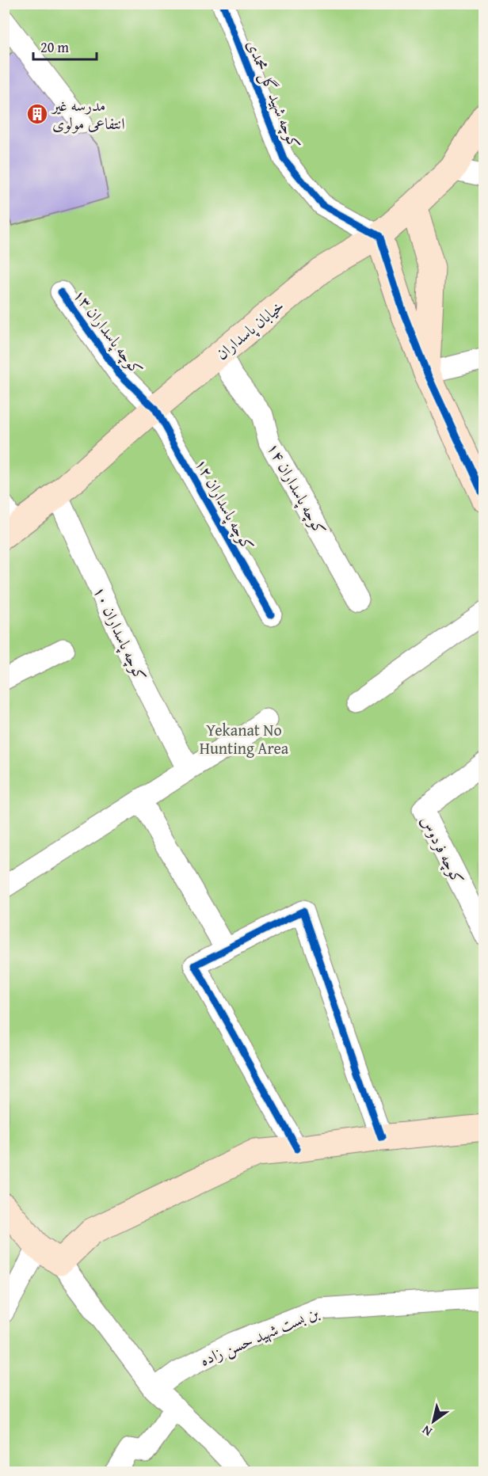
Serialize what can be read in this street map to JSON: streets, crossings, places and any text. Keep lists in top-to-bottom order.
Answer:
{
  "streets": {
    "street": [
      "کوچه شهید گل محمدی",
      "خیابان پاسداران",
      "کوچه پاسداران ۱۳",
      "کوچه پاسداران ۱۴",
      "کوچه پاسداران ۱۲",
      "کوچه پاسداران ۱۰",
      "کوچه فردوس",
      "بن بست شهید حسن زاده"
    ]
  },
  "crossings": [
    ["کوچه شهید گل محمدی", "خیابان پاسداران"],
    ["خیابان پاسداران", "کوچه پاسداران ۱۳"],
    ["خیابان پاسداران", "کوچه پاسداران ۱۴"],
    ["خیابان پاسداران", "کوچه پاسداران ۱۲"],
    ["خیابان پاسداران", "کوچه پاسداران ۱۰"],
    ["کوچه پاسداران ۱۳", "کوچه پاسداران ۱۲"]
  ],
  "parks": ["Yekanat No Hunting Area"],
  "places": {
    "building": ["مدرسه غیر انتفاعی مولوی"]
  },
  "scale_bar": "20 m",
  "north": "bottom left"
}
